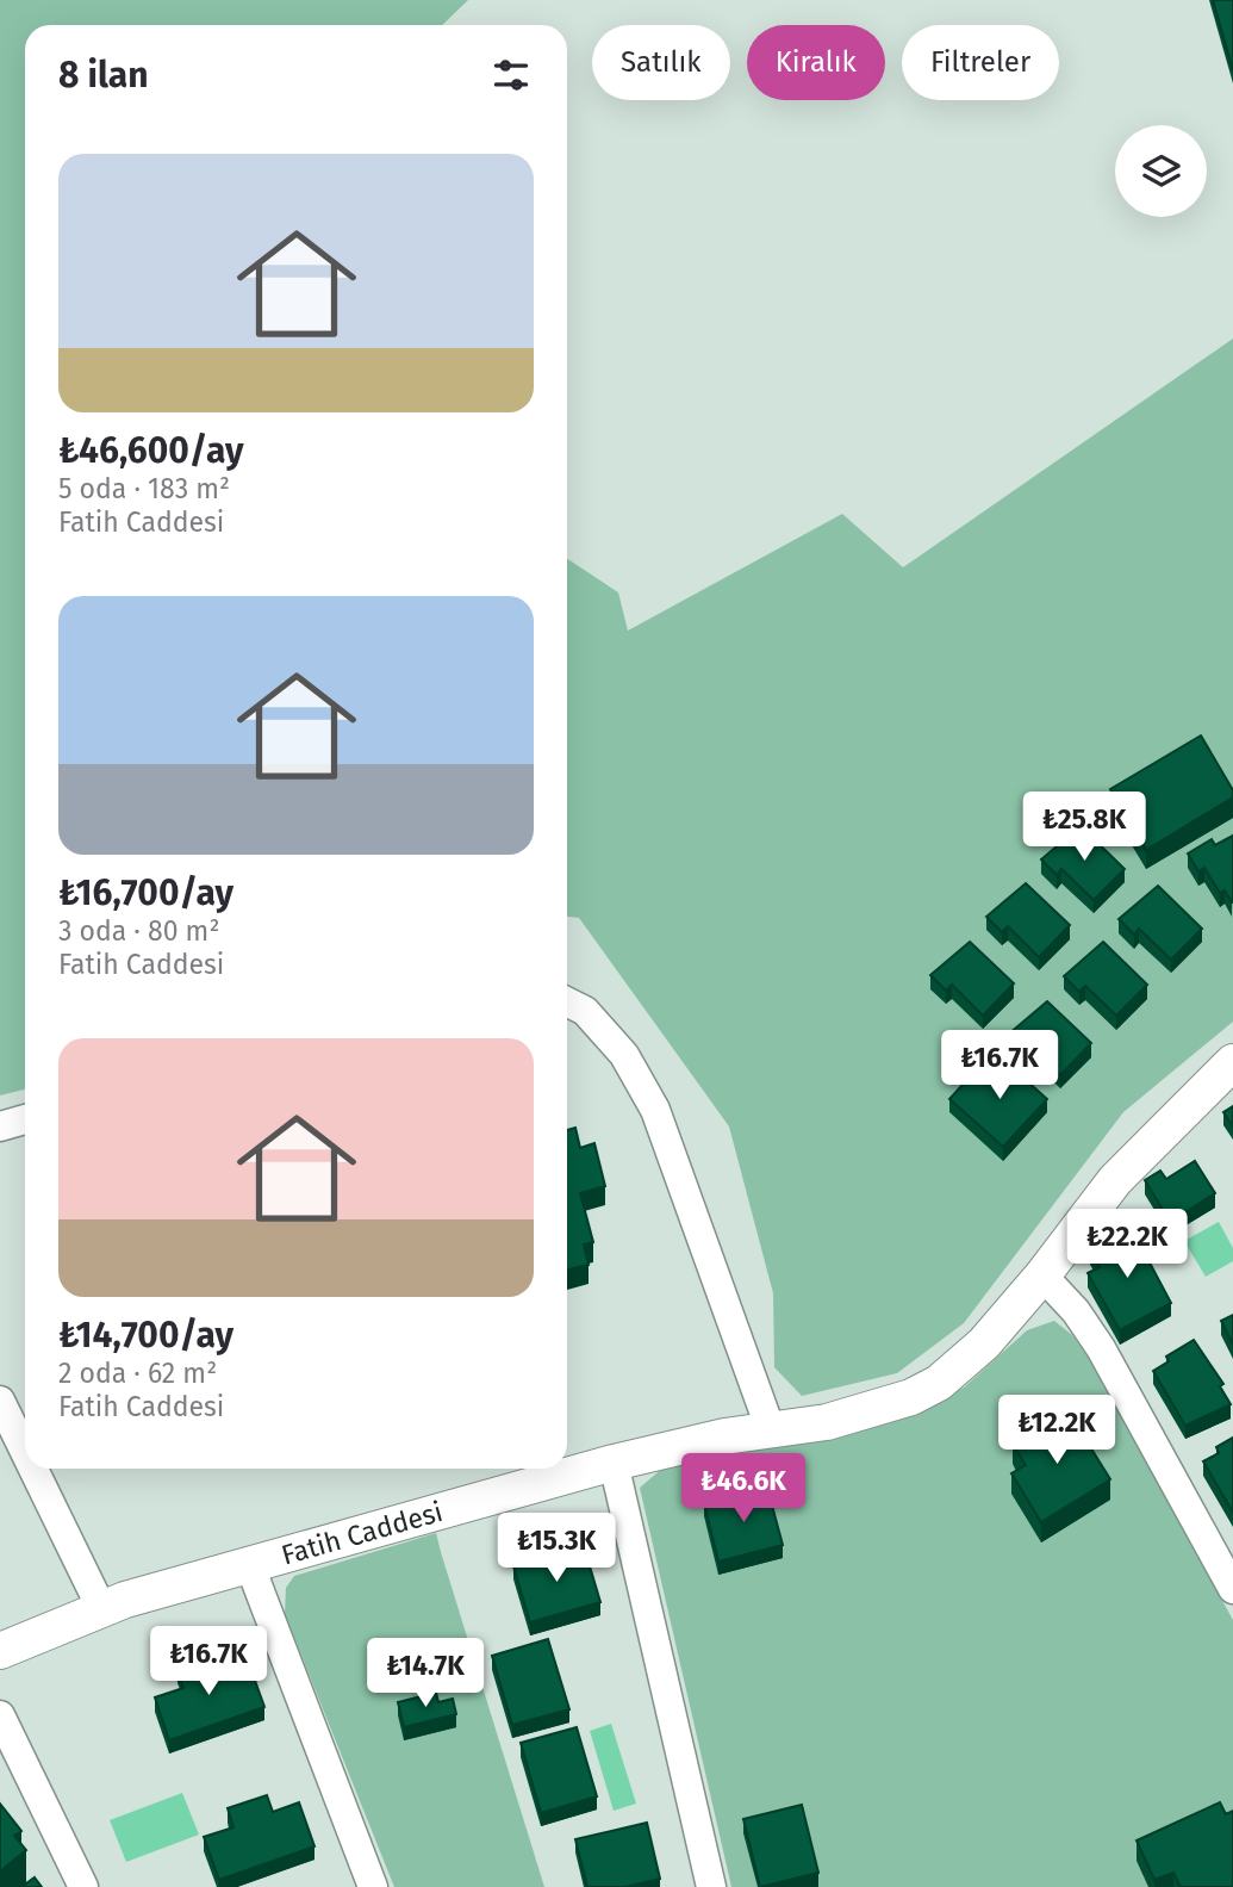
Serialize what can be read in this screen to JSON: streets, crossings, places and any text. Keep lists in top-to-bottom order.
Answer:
{
  "streets": {
    "street": ["Fatih Caddesi"]
  },
  "page": {
    "chip": ["Satılık", "Kiralık", "Filtreler"],
    "heading": "8 ilan",
    "list": [
      {
        "name": "₺46,600/ay",
        "note": "5 oda · 183 m² · Fatih Caddesi"
      },
      {
        "name": "₺16,700/ay",
        "note": "3 oda · 80 m² · Fatih Caddesi"
      },
      {
        "name": "₺14,700/ay",
        "note": "2 oda · 62 m² · Fatih Caddesi"
      }
    ],
    "price": [
      "₺25.8K",
      "₺16.7K",
      "₺22.2K",
      "₺12.2K",
      "₺46.6K",
      "₺15.3K",
      "₺16.7K",
      "₺14.7K"
    ]
  }
}
